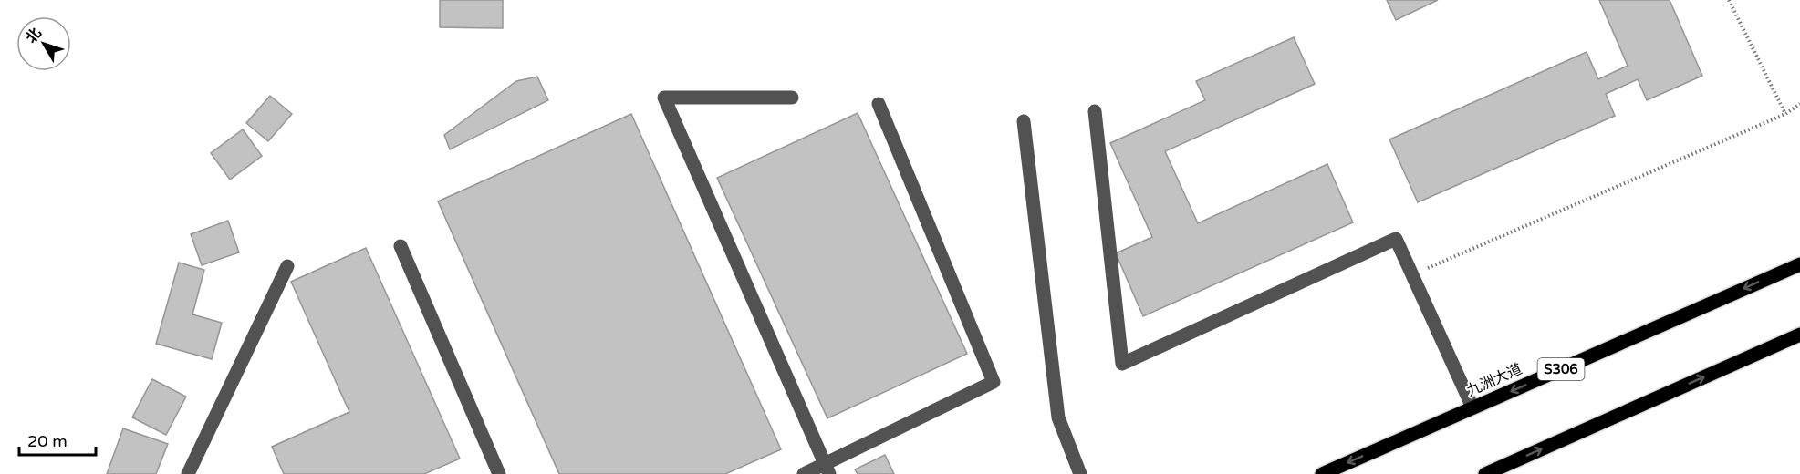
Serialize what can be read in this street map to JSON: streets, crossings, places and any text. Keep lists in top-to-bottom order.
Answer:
{
  "streets": {
    "main road": ["S306", "九洲大道"]
  },
  "scale_bar": "20 m",
  "north": "top left"
}
